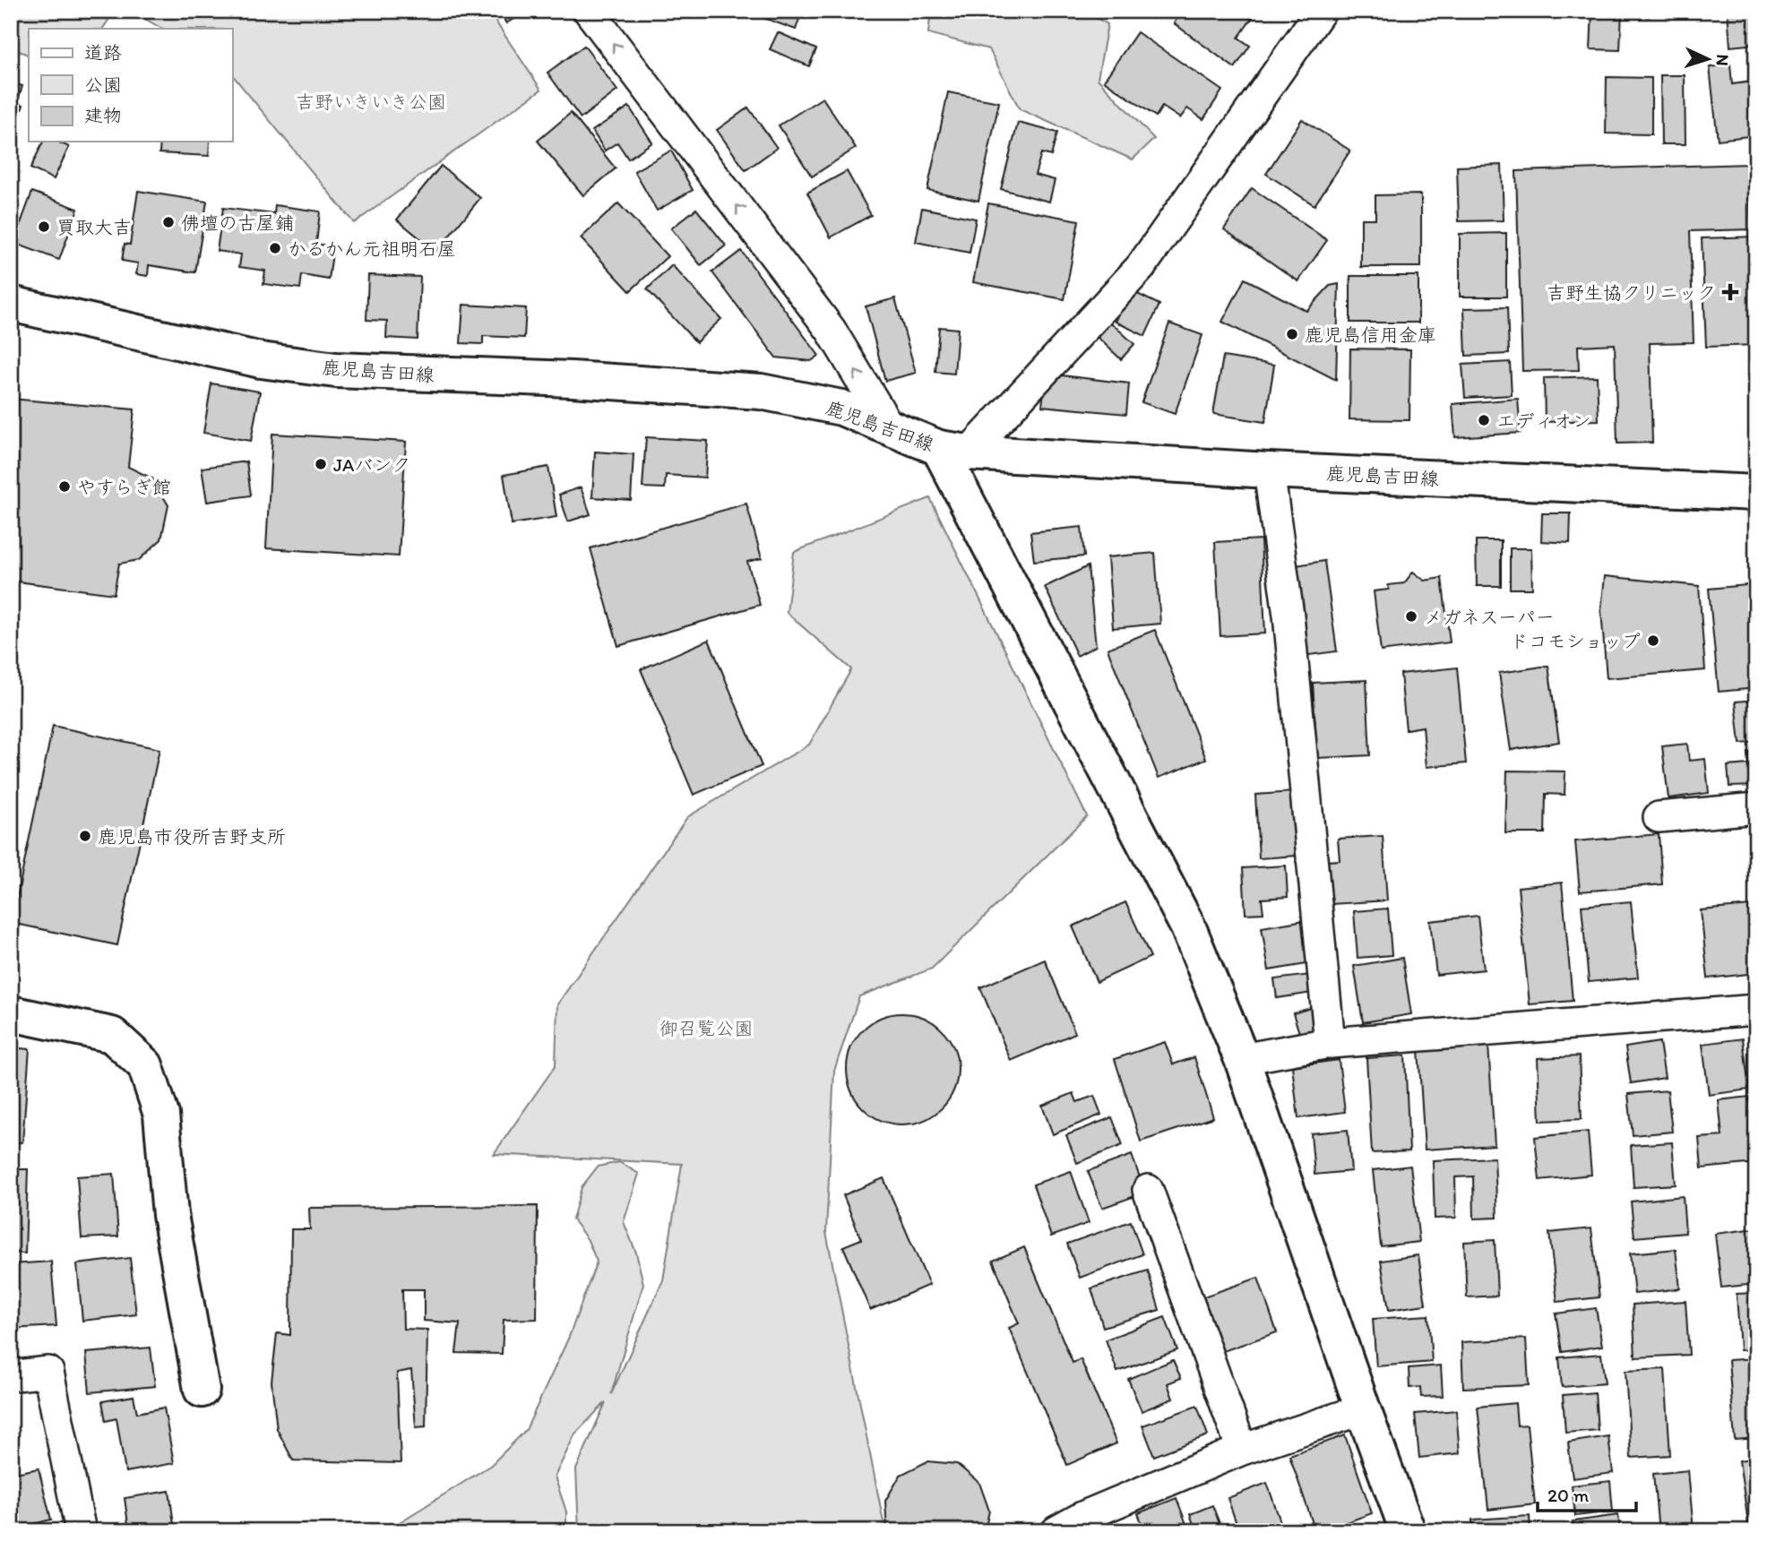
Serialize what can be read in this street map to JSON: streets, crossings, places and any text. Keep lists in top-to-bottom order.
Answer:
{
  "streets": {
    "main road": ["鹿児島吉田線"]
  },
  "parks": ["吉野いきいき公園", "御召覧公園"],
  "places": {
    "other": [
      "佛壇の古屋鋪",
      "買取大吉",
      "かるかん元祖明石屋",
      "鹿児島信用金庫",
      "エディオン",
      "JAバンク",
      "やすらぎ館",
      "メガネスーパー",
      "ドコモショップ",
      "鹿児島市役所吉野支所"
    ],
    "health": ["吉野生協クリニック"]
  },
  "legend": ["道路", "公園", "建物"],
  "scale_bar": "20 m",
  "north": "right"
}
